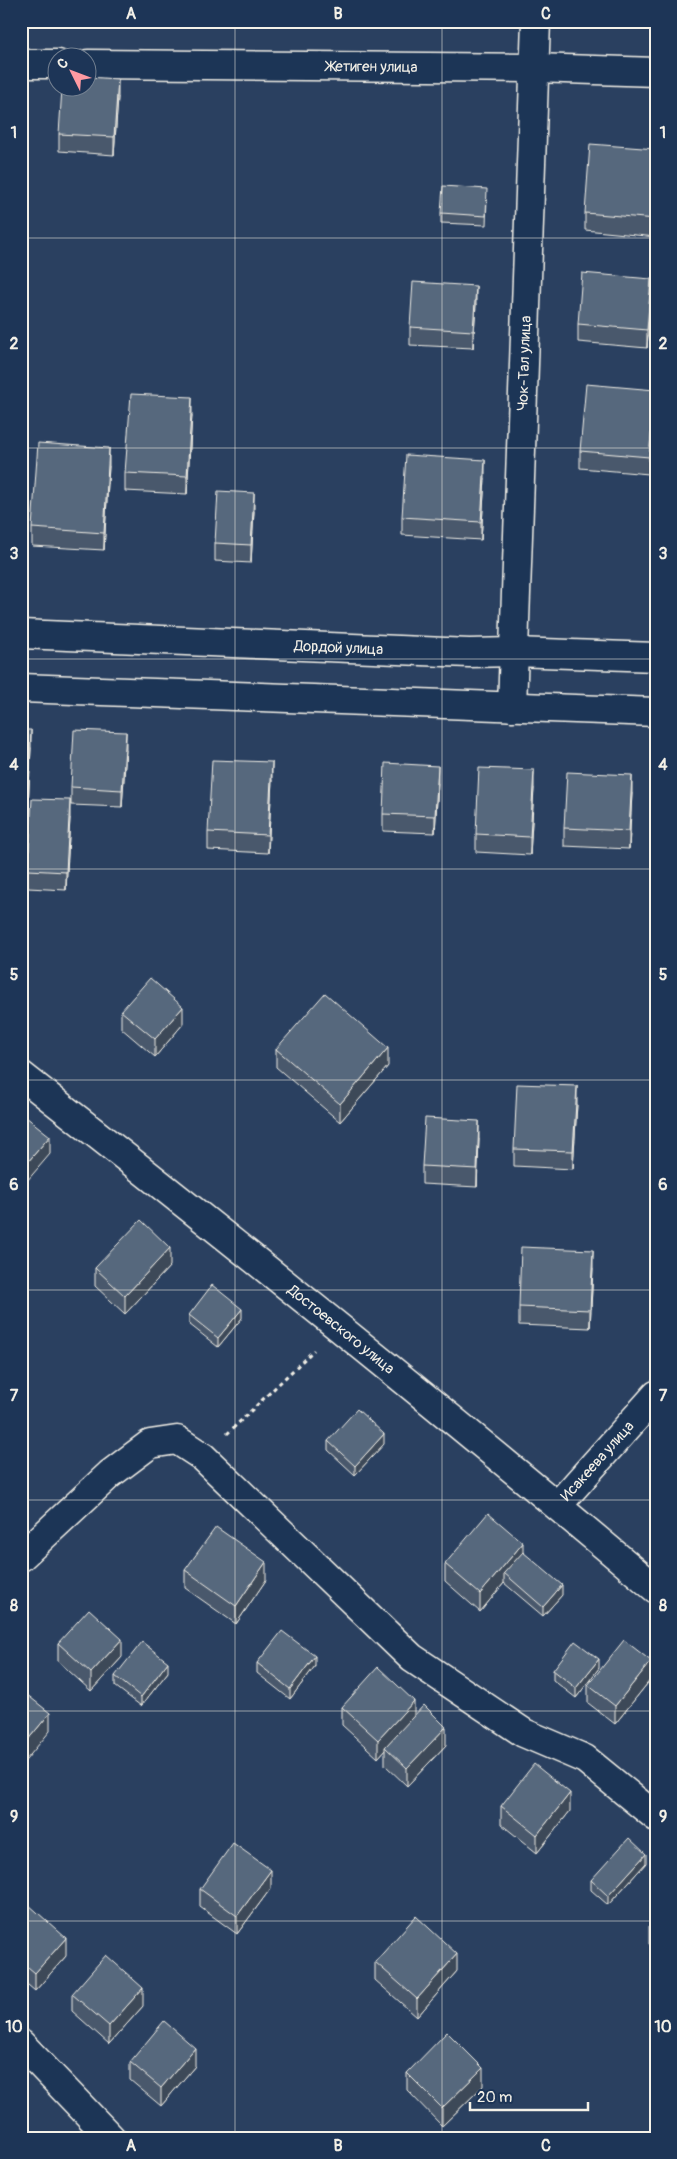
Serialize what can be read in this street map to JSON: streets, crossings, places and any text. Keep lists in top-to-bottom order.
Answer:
{
  "streets": {
    "street": [
      "Жетиген улица",
      "Чок-Тал улица",
      "Дордой улица",
      "Достоевского улица",
      "Исакеева улица"
    ]
  },
  "crossings": [
    ["Жетиген улица", "Чок-Тал улица"],
    ["Чок-Тал улица", "Дордой улица"],
    ["Достоевского улица", "Исакеева улица"]
  ],
  "scale_bar": "20 m",
  "north": "top left",
  "grid": {
    "columns": ["A", "B", "C"],
    "rows": [
      "1",
      "2",
      "3",
      "4",
      "5",
      "6",
      "7",
      "8",
      "9",
      "10"
    ]
  }
}
